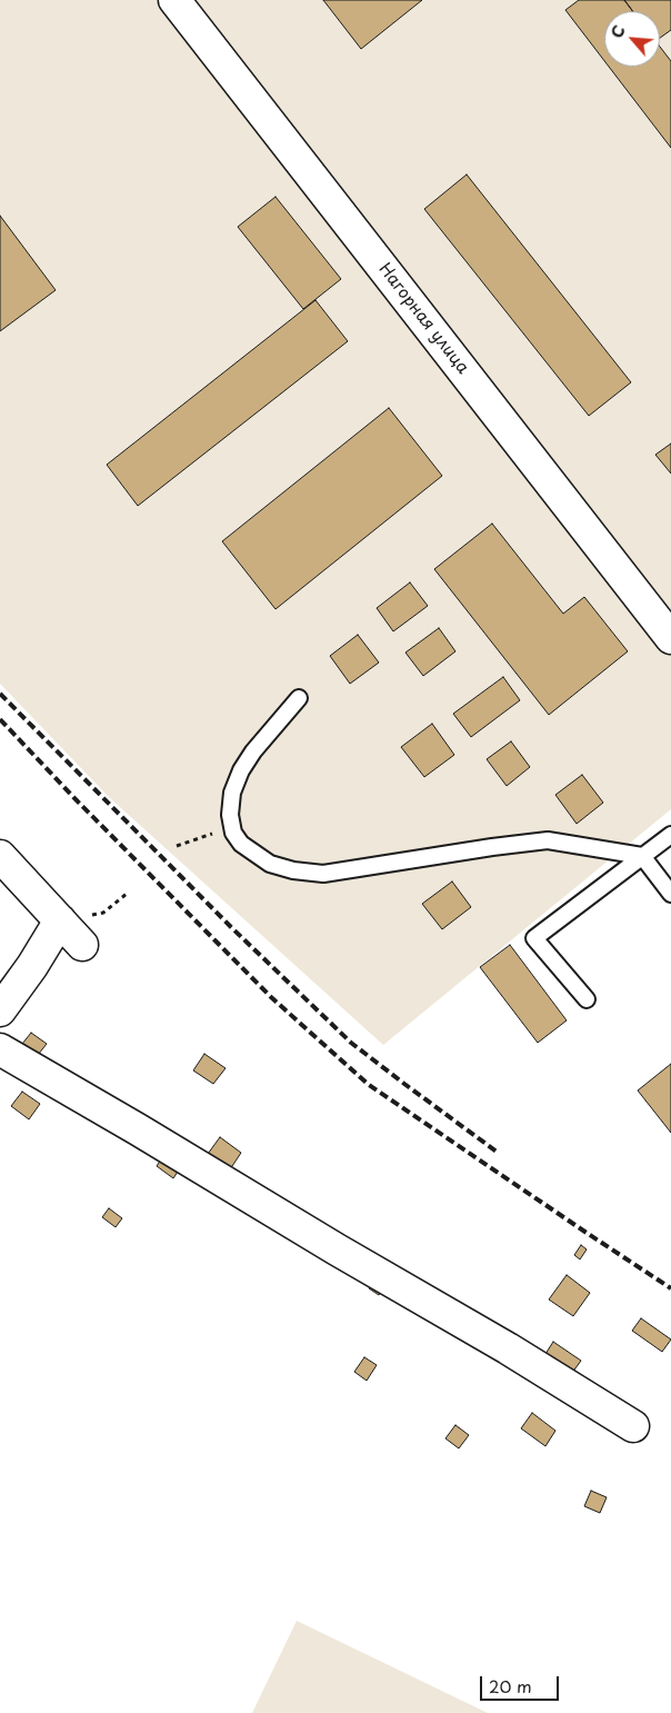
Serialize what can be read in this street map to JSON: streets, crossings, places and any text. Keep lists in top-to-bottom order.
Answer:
{
  "streets": {
    "street": ["Нагорная улица"]
  },
  "scale_bar": "20 m",
  "north": "top left"
}
